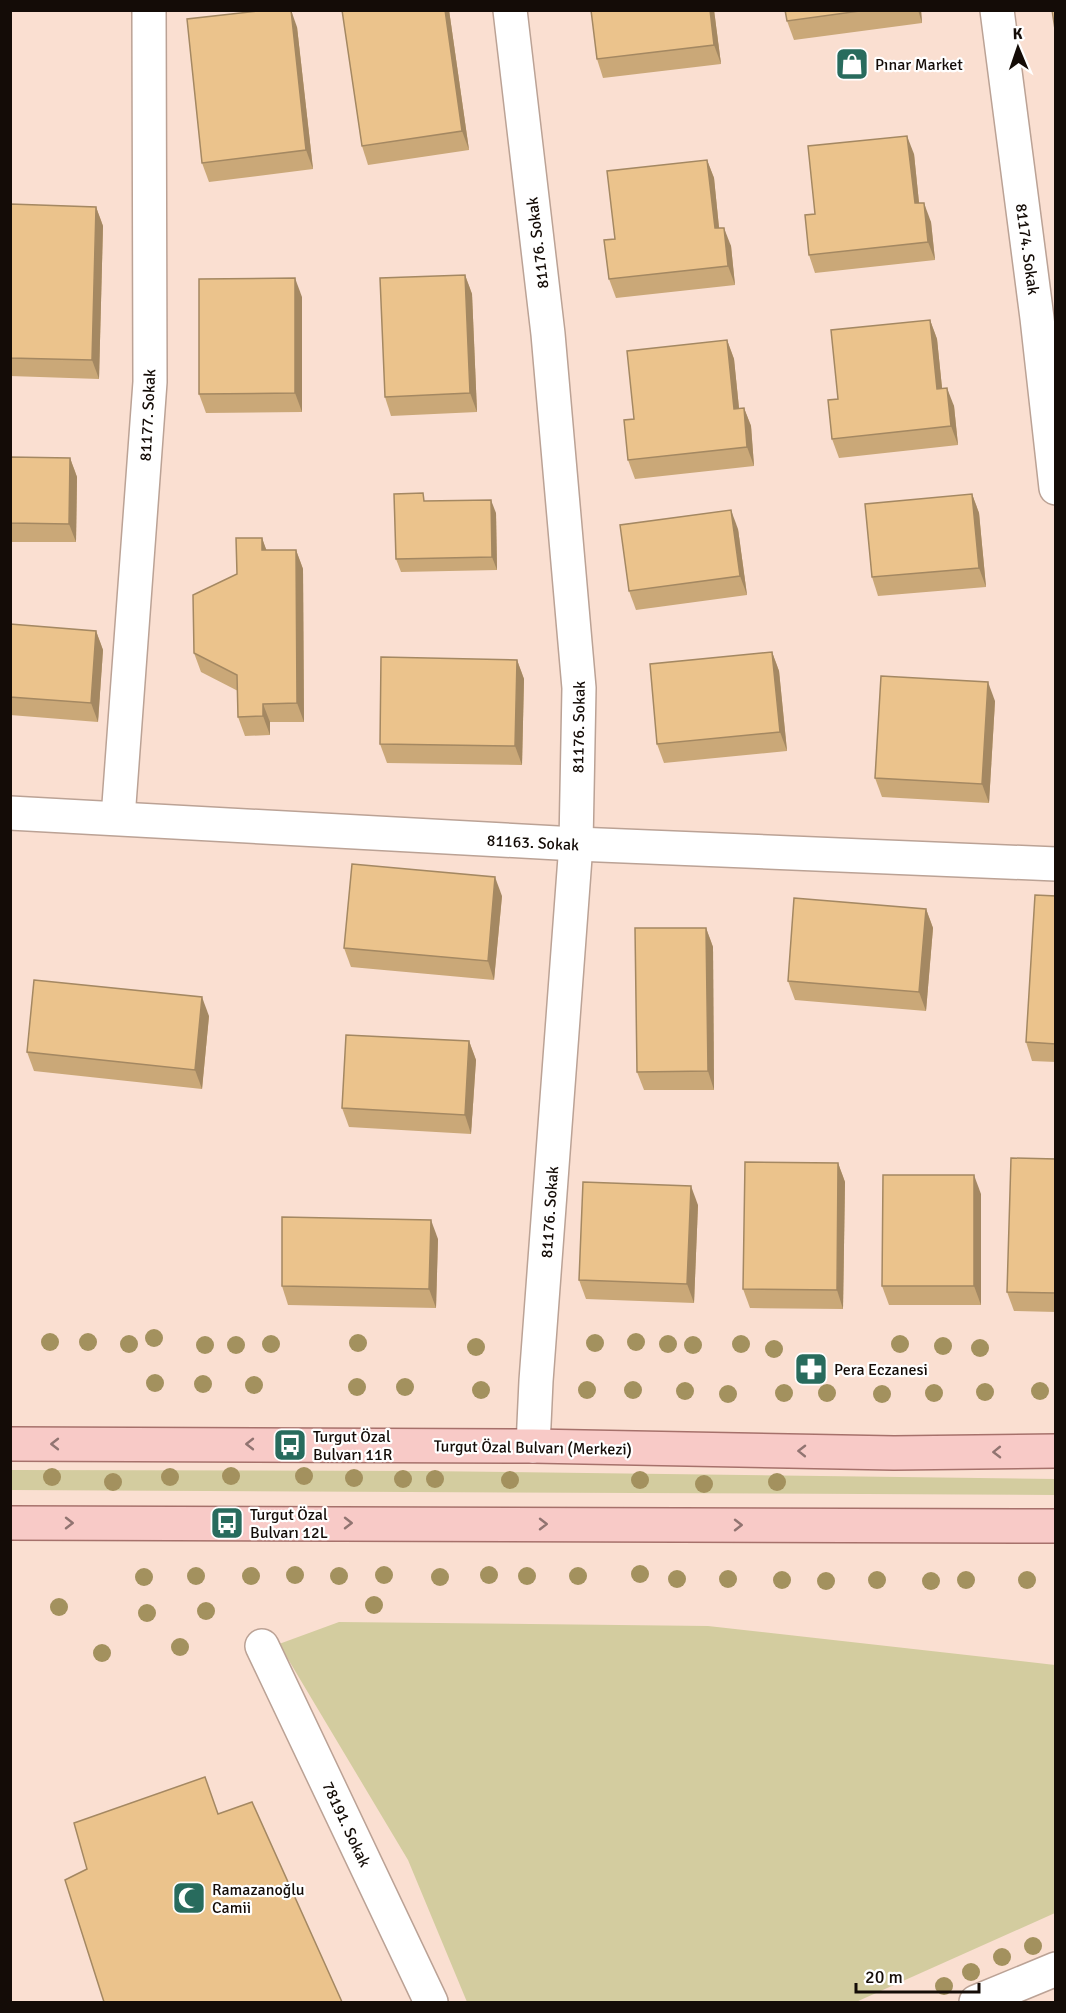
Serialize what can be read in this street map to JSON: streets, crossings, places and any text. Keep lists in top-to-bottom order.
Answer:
{
  "streets": {
    "main road": ["Turgut Özal Bulvarı (Merkezi)"],
    "street": [
      "81176. Sokak",
      "81174. Sokak",
      "81177. Sokak",
      "81163. Sokak",
      "78191. Sokak"
    ]
  },
  "crossings": [
    ["81176. Sokak", "81163. Sokak"],
    ["81176. Sokak", "Turgut Özal Bulvarı (Merkezi)"],
    ["81177. Sokak", "81163. Sokak"]
  ],
  "places": {
    "shop": ["Pınar Market"],
    "pharmacy": ["Pera Eczanesi"],
    "bus stop": ["Turgut Özal Bulvarı 11R", "Turgut Özal Bulvarı 12L"],
    "mosque": ["Ramazanoğlu Camii"]
  },
  "scale_bar": "20 m",
  "north": "top"
}
